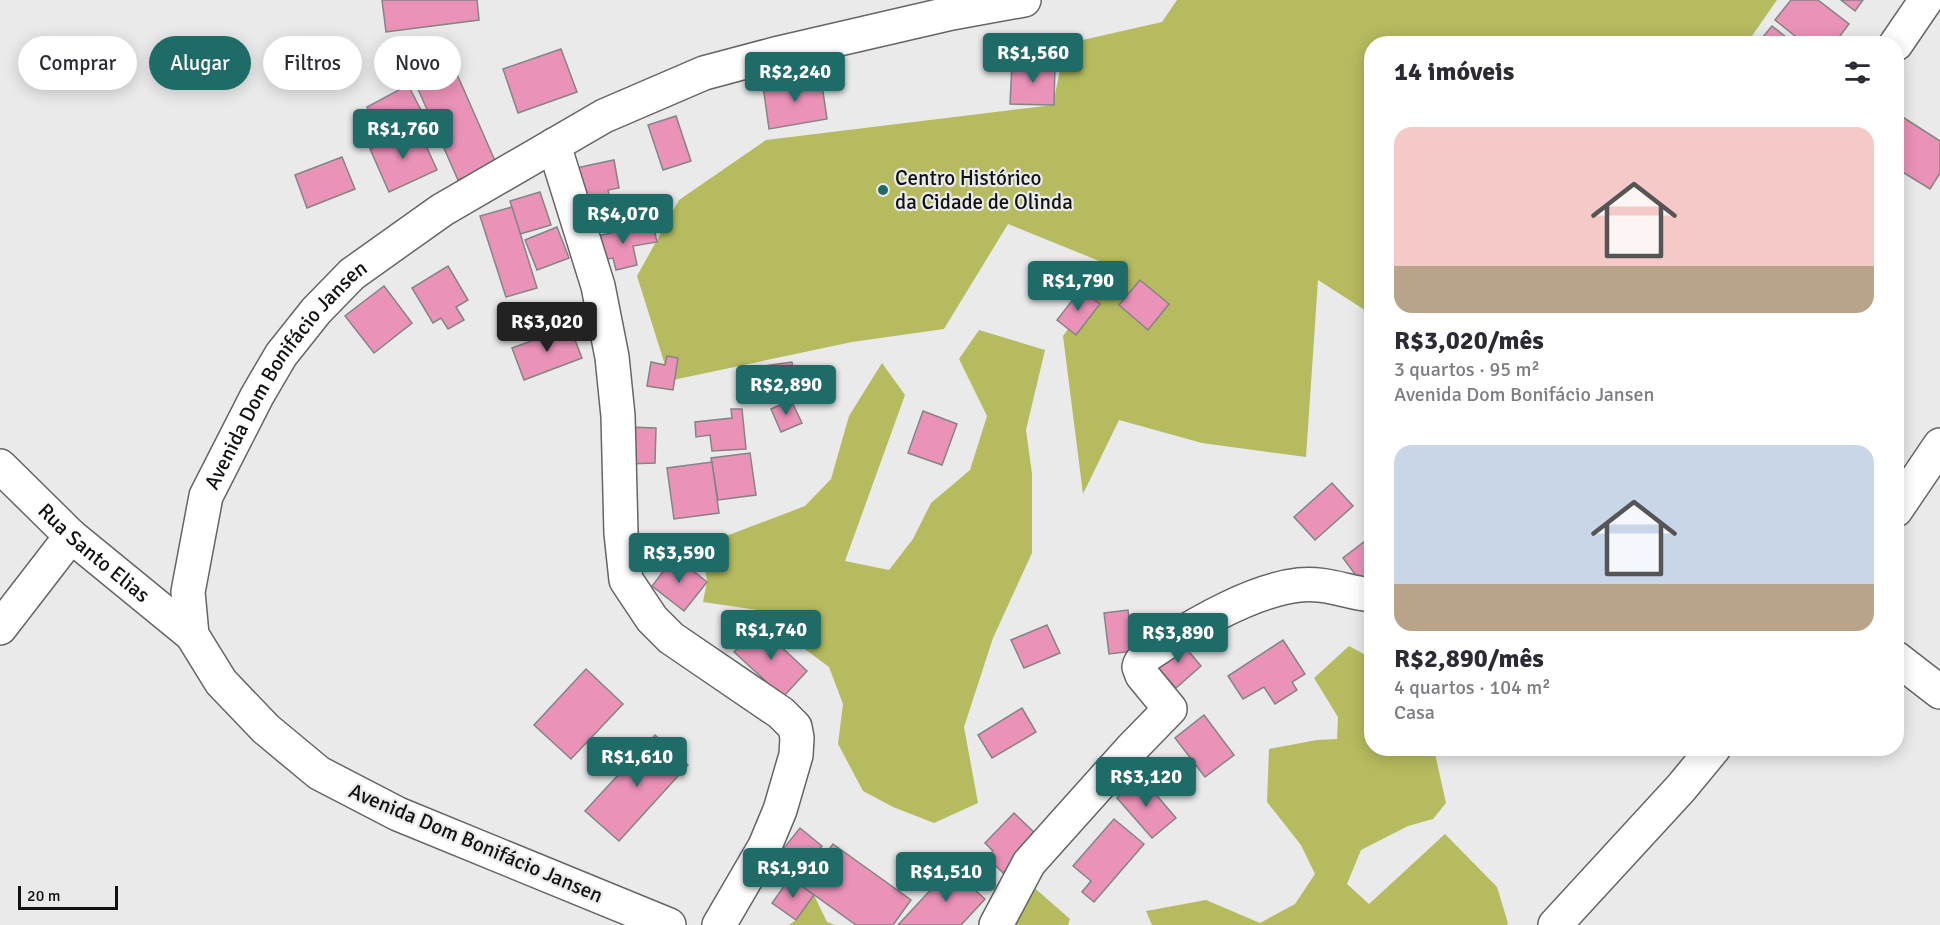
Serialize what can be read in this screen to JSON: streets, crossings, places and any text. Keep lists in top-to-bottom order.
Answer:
{
  "streets": {
    "street": ["Avenida Dom Bonifácio Jansen", "Rua Santo Elias"]
  },
  "crossings": [
    ["Avenida Dom Bonifácio Jansen", "Rua Santo Elias"]
  ],
  "places": ["Centro Histórico da Cidade de Olinda"],
  "scale_bar": "20 m",
  "page": {
    "price": [
      "R$1,560",
      "R$2,240",
      "R$1,760",
      "R$4,070",
      "R$1,790",
      "R$3,020",
      "R$2,890",
      "R$3,590",
      "R$1,740",
      "R$3,890",
      "R$1,610",
      "R$3,120",
      "R$1,910",
      "R$1,510"
    ],
    "chip": [
      "Comprar",
      "Alugar",
      "Filtros",
      "Novo"
    ],
    "heading": "14 imóveis",
    "list": [
      {
        "name": "R$3,020/mês",
        "note": "3 quartos · 95 m² · Avenida Dom Bonifácio Jansen"
      },
      {
        "name": "R$2,890/mês",
        "note": "4 quartos · 104 m² · Casa"
      }
    ],
    "scale": "20 m"
  }
}
